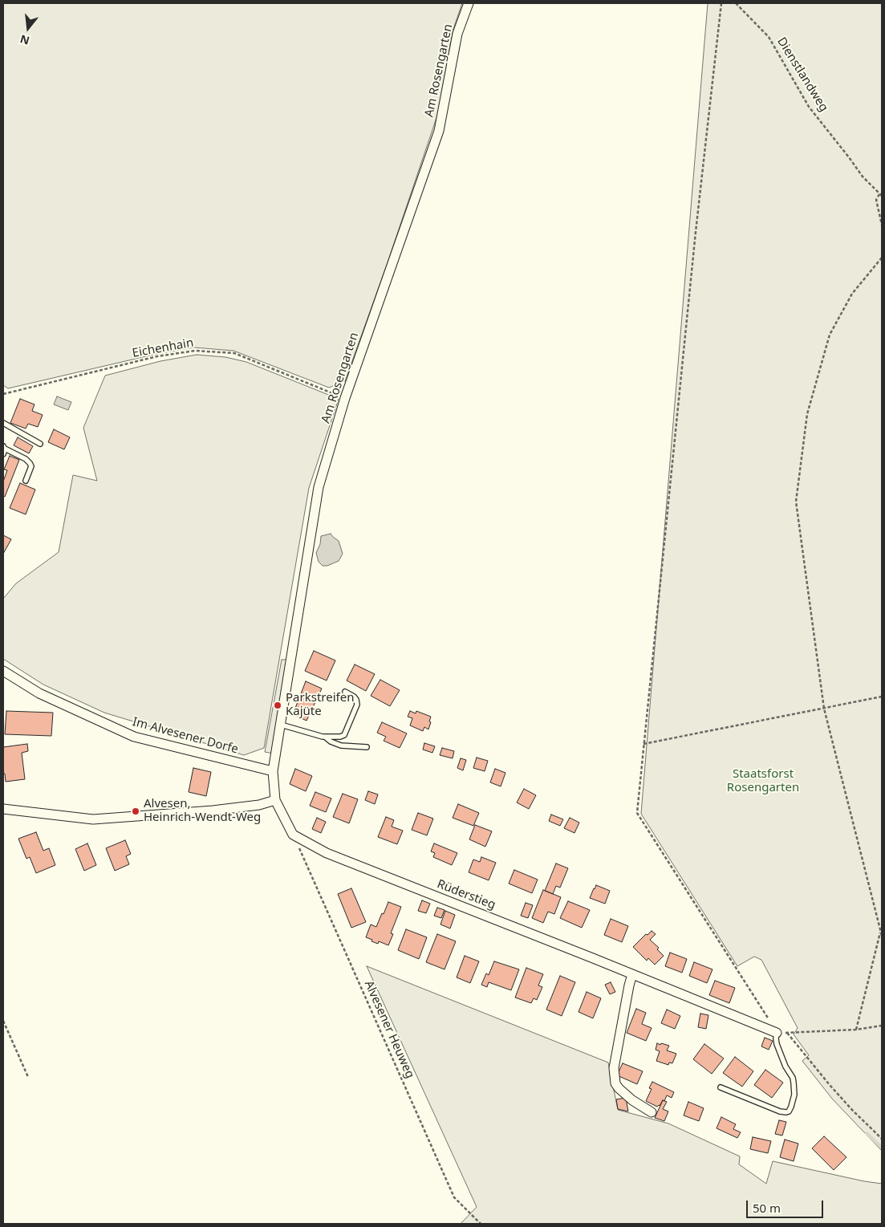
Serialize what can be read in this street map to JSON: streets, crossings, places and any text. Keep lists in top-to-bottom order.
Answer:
{
  "streets": {
    "street": ["Am Rosengarten", "Im Alvesener Dorfe", "Rüderstieg"],
    "path": ["Dienstlandweg", "Eichenhain", "Alvesener Heuweg"]
  },
  "crossings": [
    ["Am Rosengarten", "Eichenhain"],
    ["Am Rosengarten", "Im Alvesener Dorfe"],
    ["Rüderstieg", "Alvesener Heuweg"]
  ],
  "parks": ["Staatsforst Rosengarten"],
  "places": ["Parkstreifen Kajüte", "Alvesen, Heinrich-Wendt-Weg"],
  "scale_bar": "50 m",
  "north": "bottom"
}
